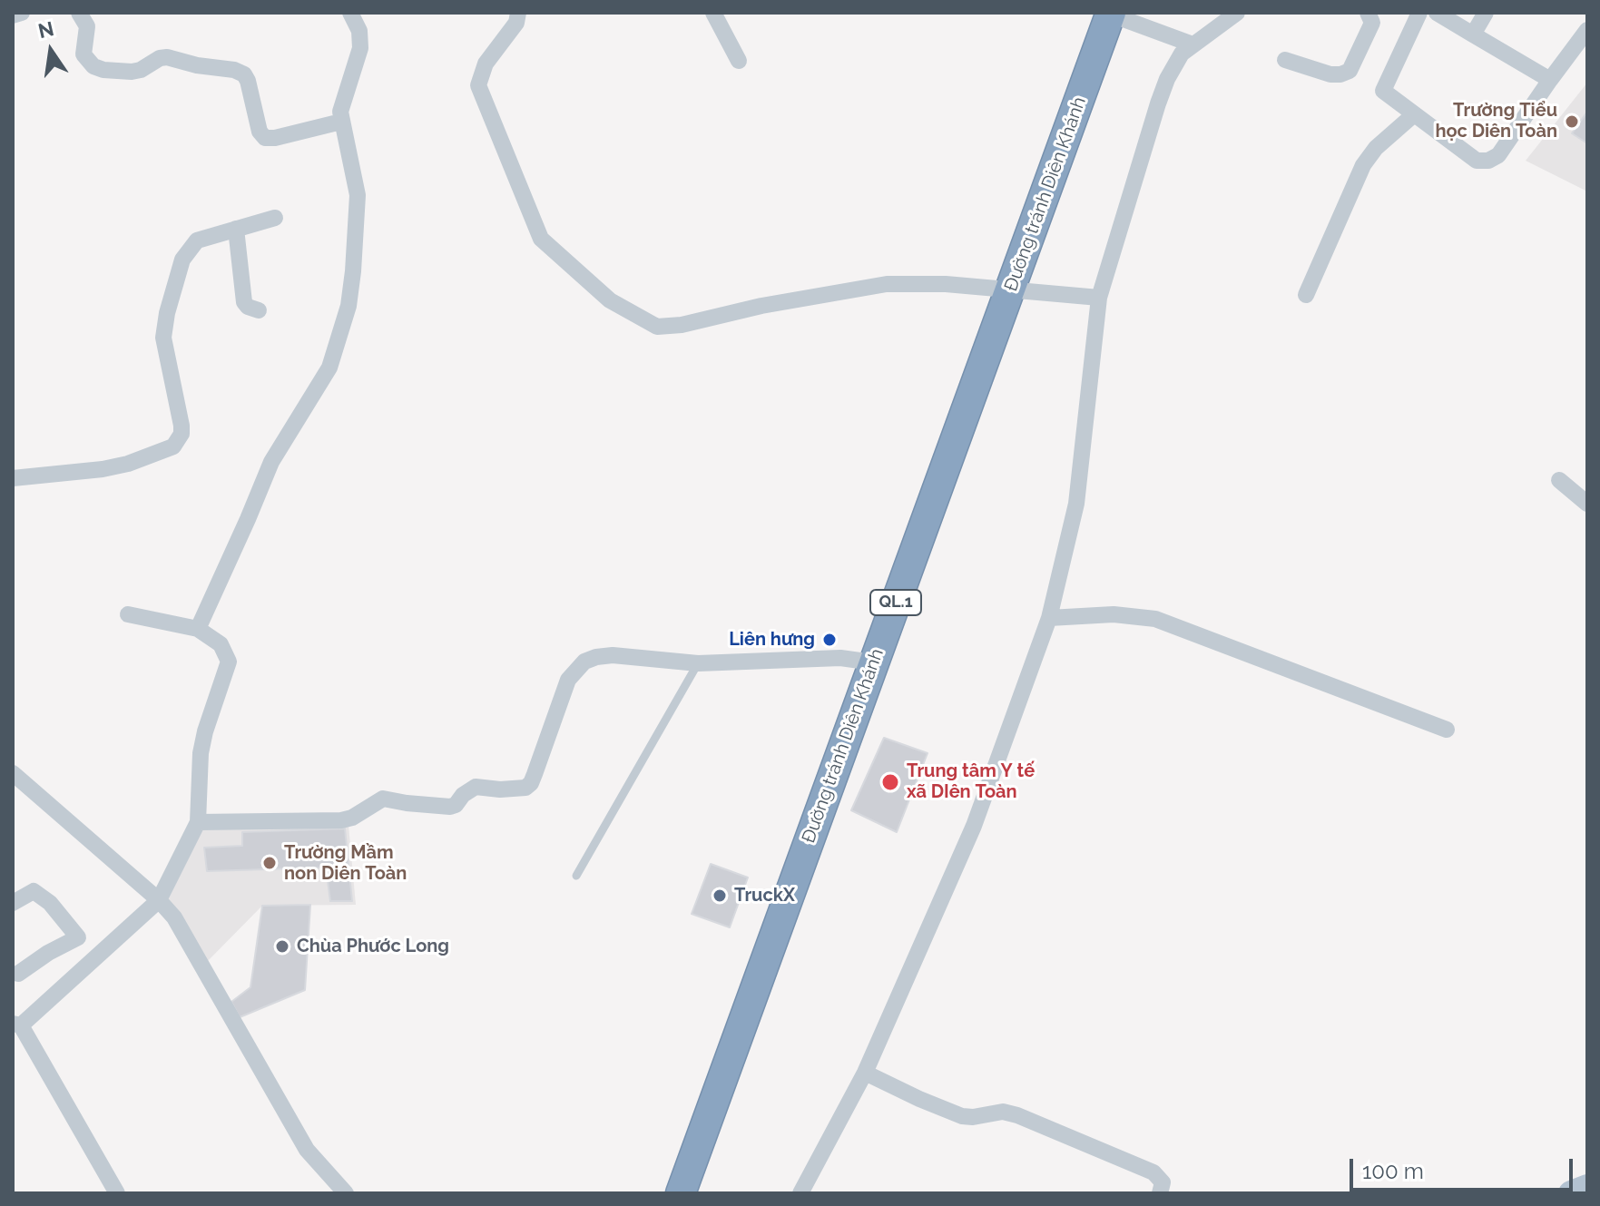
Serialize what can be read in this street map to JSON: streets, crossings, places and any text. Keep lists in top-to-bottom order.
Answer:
{
  "streets": {
    "highway": ["Đường tránh Diên Khánh", "QL.1"]
  },
  "places": [
    "Trường Tiểu học Diên Toàn",
    "Liên hưng",
    "Trung tâm Y tế xã DIên Toàn",
    "Trường Mầm non Diên Toàn",
    "TruckX",
    "Chùa Phước Long"
  ],
  "scale_bar": "100 m",
  "north": "top"
}
